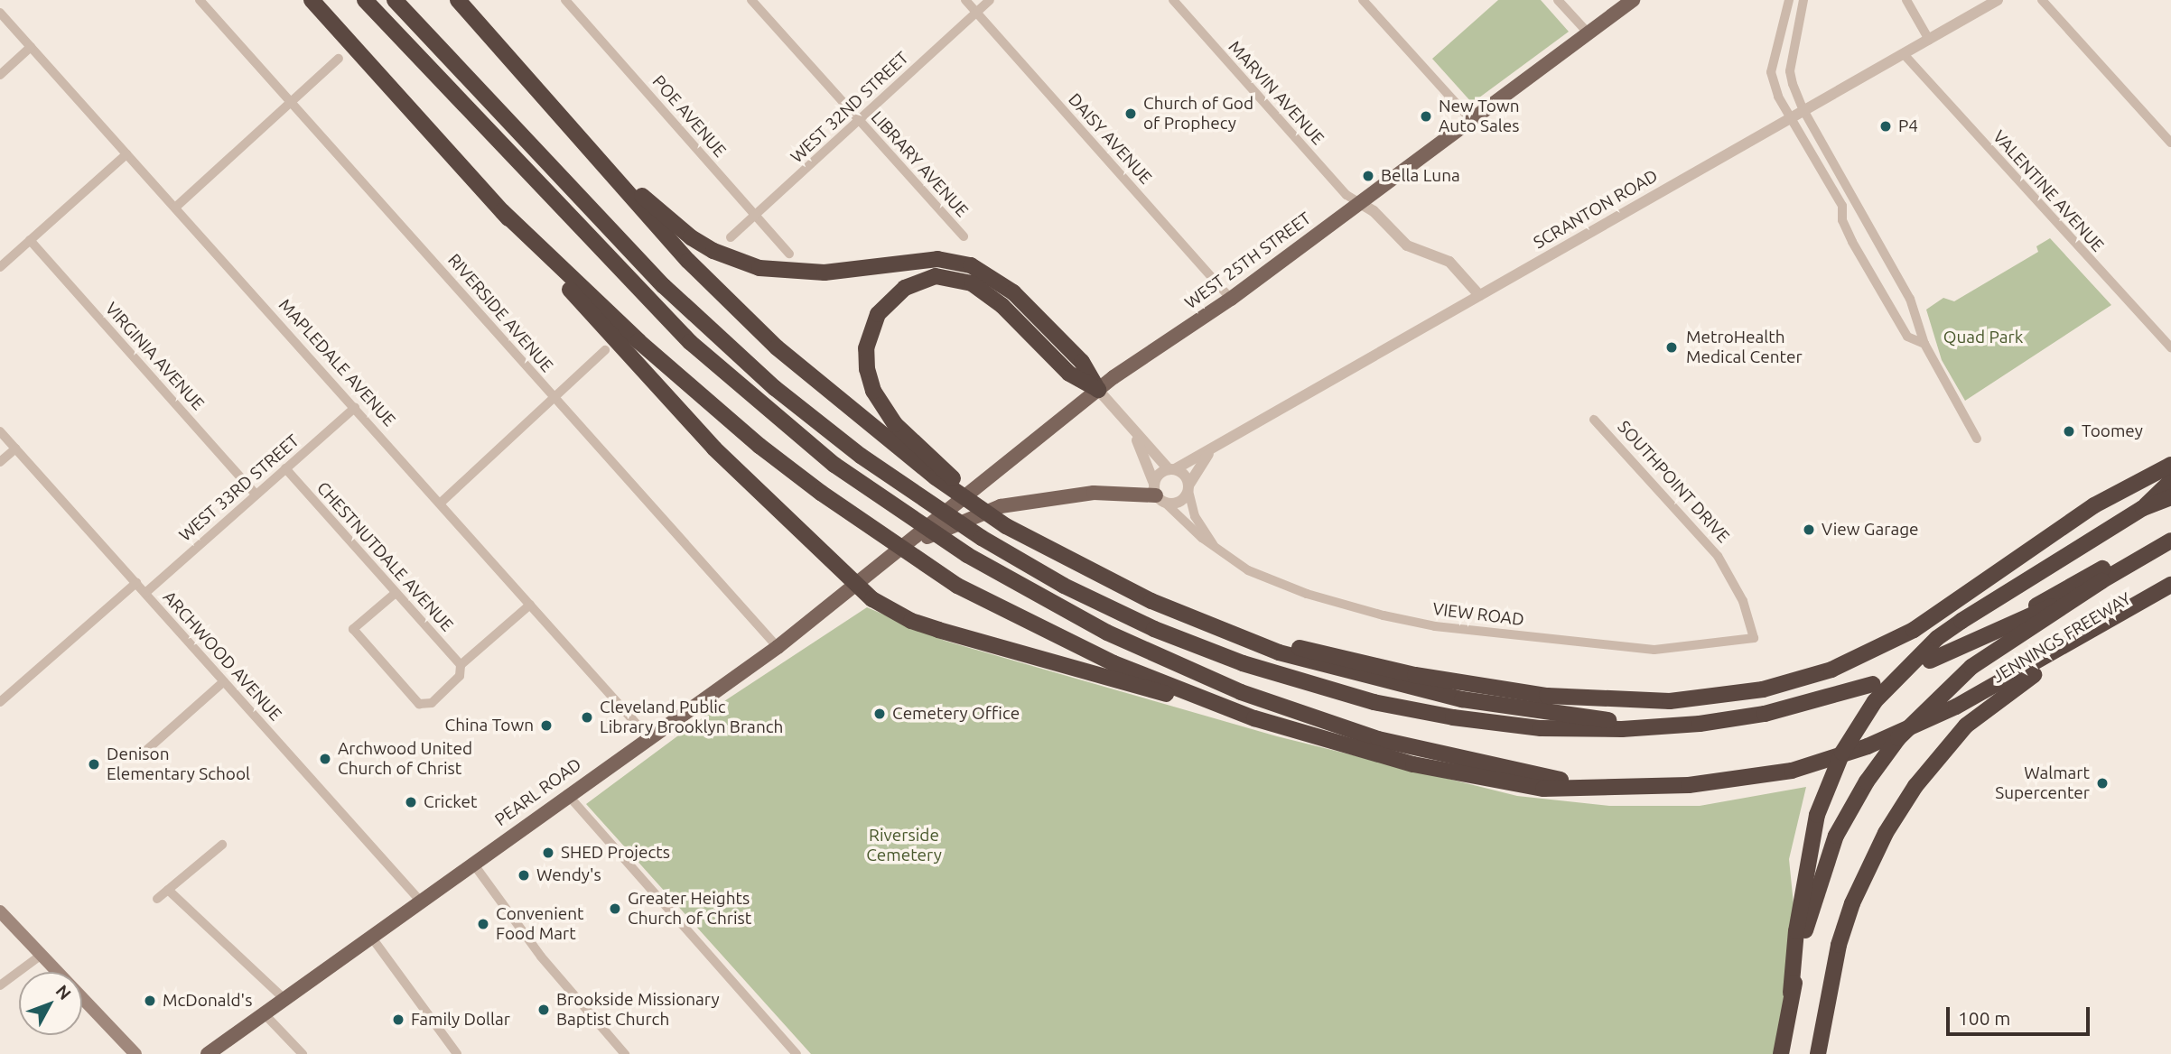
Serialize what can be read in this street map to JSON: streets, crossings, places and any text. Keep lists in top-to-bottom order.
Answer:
{
  "streets": {
    "highway": ["JENNINGS FREEWAY"],
    "main road": ["WEST 25TH STREET", "PEARL ROAD"],
    "street": [
      "MARVIN AVENUE",
      "WEST 32ND STREET",
      "POE AVENUE",
      "DAISY AVENUE",
      "LIBRARY AVENUE",
      "VALENTINE AVENUE",
      "SCRANTON ROAD",
      "RIVERSIDE AVENUE",
      "VIRGINIA AVENUE",
      "MAPLEDALE AVENUE",
      "SOUTHPOINT DRIVE",
      "WEST 33RD STREET",
      "CHESTNUTDALE AVENUE",
      "VIEW ROAD",
      "ARCHWOOD AVENUE"
    ]
  },
  "crossings": [
    ["MARVIN AVENUE", "WEST 25TH STREET"],
    ["WEST 32ND STREET", "POE AVENUE"],
    ["WEST 32ND STREET", "DAISY AVENUE"],
    ["WEST 32ND STREET", "LIBRARY AVENUE"],
    ["DAISY AVENUE", "WEST 25TH STREET"],
    ["VALENTINE AVENUE", "SCRANTON ROAD"],
    ["SCRANTON ROAD", "VIEW ROAD"],
    ["WEST 25TH STREET", "PEARL ROAD"],
    ["RIVERSIDE AVENUE", "PEARL ROAD"],
    ["VIRGINIA AVENUE", "WEST 33RD STREET"],
    ["MAPLEDALE AVENUE", "WEST 33RD STREET"],
    ["MAPLEDALE AVENUE", "PEARL ROAD"],
    ["SOUTHPOINT DRIVE", "VIEW ROAD"],
    ["WEST 33RD STREET", "CHESTNUTDALE AVENUE"],
    ["WEST 33RD STREET", "ARCHWOOD AVENUE"],
    ["ARCHWOOD AVENUE", "PEARL ROAD"]
  ],
  "parks": ["Quad Park", "Riverside Cemetery"],
  "places": [
    "Church of God of Prophecy",
    "New Town Auto Sales",
    "P4",
    "Bella Luna",
    "MetroHealth Medical Center",
    "Toomey",
    "View Garage",
    "Cemetery Office",
    "Cleveland Public Library Brooklyn Branch",
    "China Town",
    "Archwood United Church of Christ",
    "Denison Elementary School",
    "Walmart Supercenter",
    "Cricket",
    "SHED Projects",
    "Wendy's",
    "Greater Heights Church of Christ",
    "Convenient Food Mart",
    "McDonald's",
    "Brookside Missionary Baptist Church",
    "Family Dollar"
  ],
  "scale_bar": "100 m",
  "north": "top right"
}
